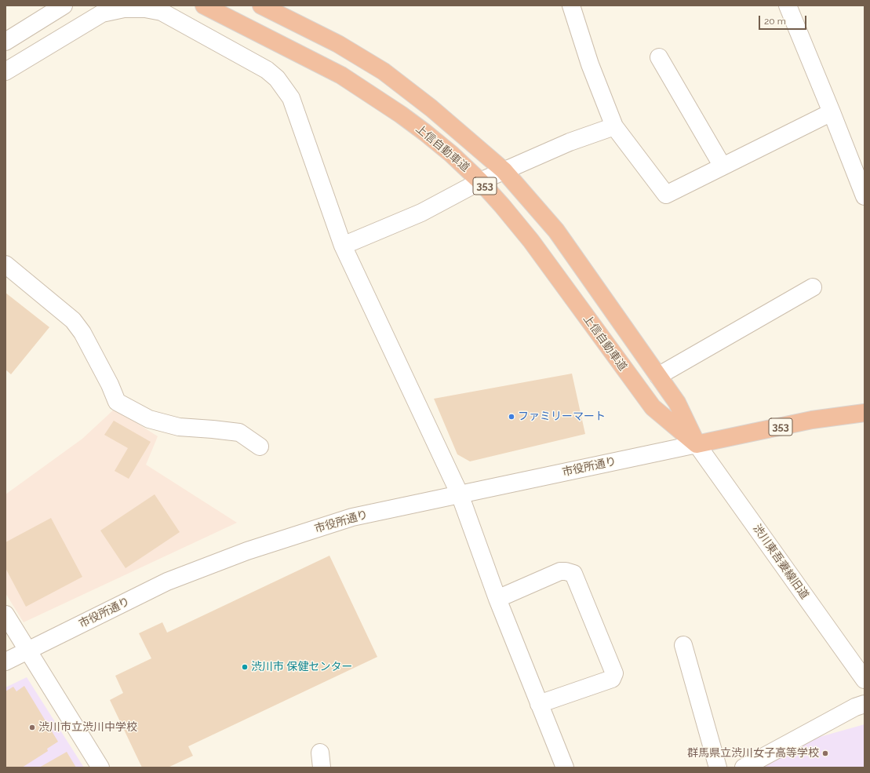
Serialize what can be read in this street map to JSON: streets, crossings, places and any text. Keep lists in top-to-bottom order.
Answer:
{
  "streets": {
    "highway": ["上信自動車道", "353"],
    "street": ["市役所通り", "渋川東吾妻線旧道"]
  },
  "crossings": [
    ["上信自動車道", "353"],
    ["上信自動車道", "市役所通り"],
    ["上信自動車道", "渋川東吾妻線旧道"],
    ["353", "市役所通り"],
    ["353", "渋川東吾妻線旧道"],
    ["市役所通り", "渋川東吾妻線旧道"]
  ],
  "places": [
    "ファミリーマート",
    "渋川市 保健センター",
    "渋川市立渋川中学校",
    "群馬県立渋川女子高等学校"
  ],
  "scale_bar": "20 m"
}
